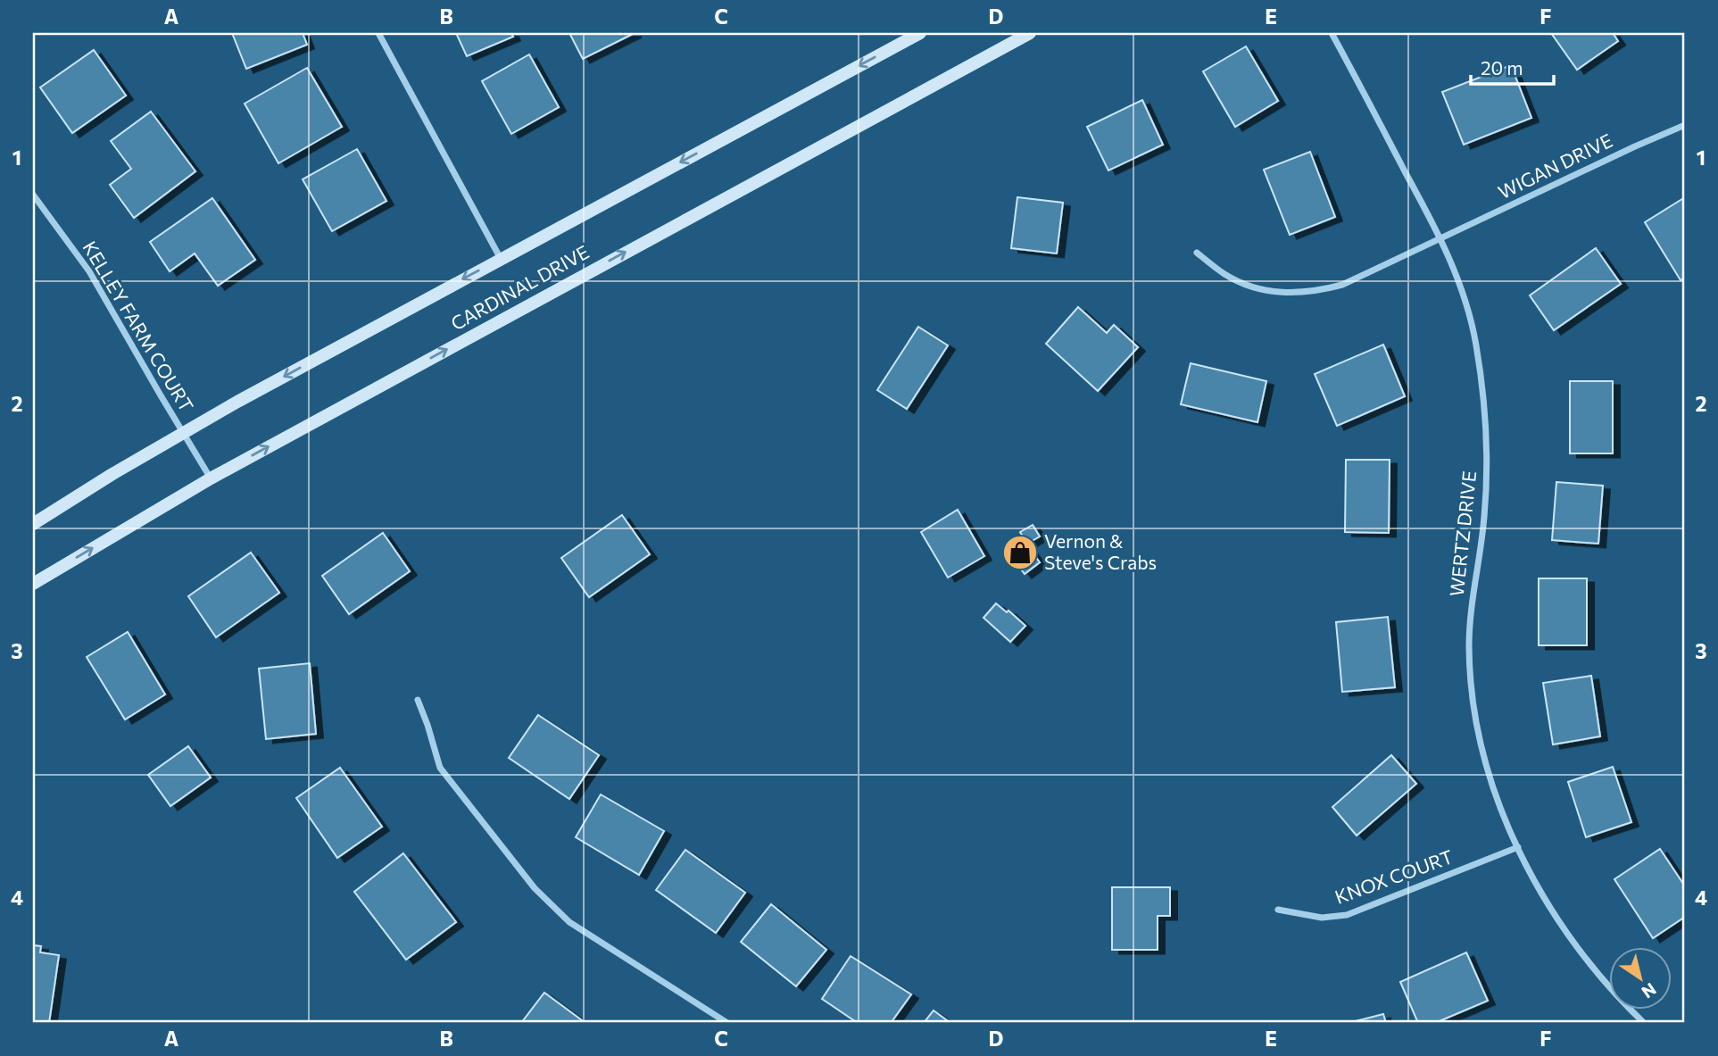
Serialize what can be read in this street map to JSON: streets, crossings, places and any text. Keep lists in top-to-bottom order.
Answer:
{
  "streets": {
    "main road": ["CARDINAL DRIVE"],
    "street": [
      "WIGAN DRIVE",
      "KELLEY FARM COURT",
      "WERTZ DRIVE",
      "KNOX COURT"
    ]
  },
  "crossings": [
    ["WIGAN DRIVE", "WERTZ DRIVE"],
    ["CARDINAL DRIVE", "KELLEY FARM COURT"],
    ["WERTZ DRIVE", "KNOX COURT"]
  ],
  "places": {
    "shop": ["Vernon & Steve's Crabs"]
  },
  "scale_bar": "20 m",
  "north": "bottom right",
  "grid": {
    "columns": [
      "A",
      "B",
      "C",
      "D",
      "E",
      "F"
    ],
    "rows": [
      "1",
      "2",
      "3",
      "4"
    ]
  }
}
